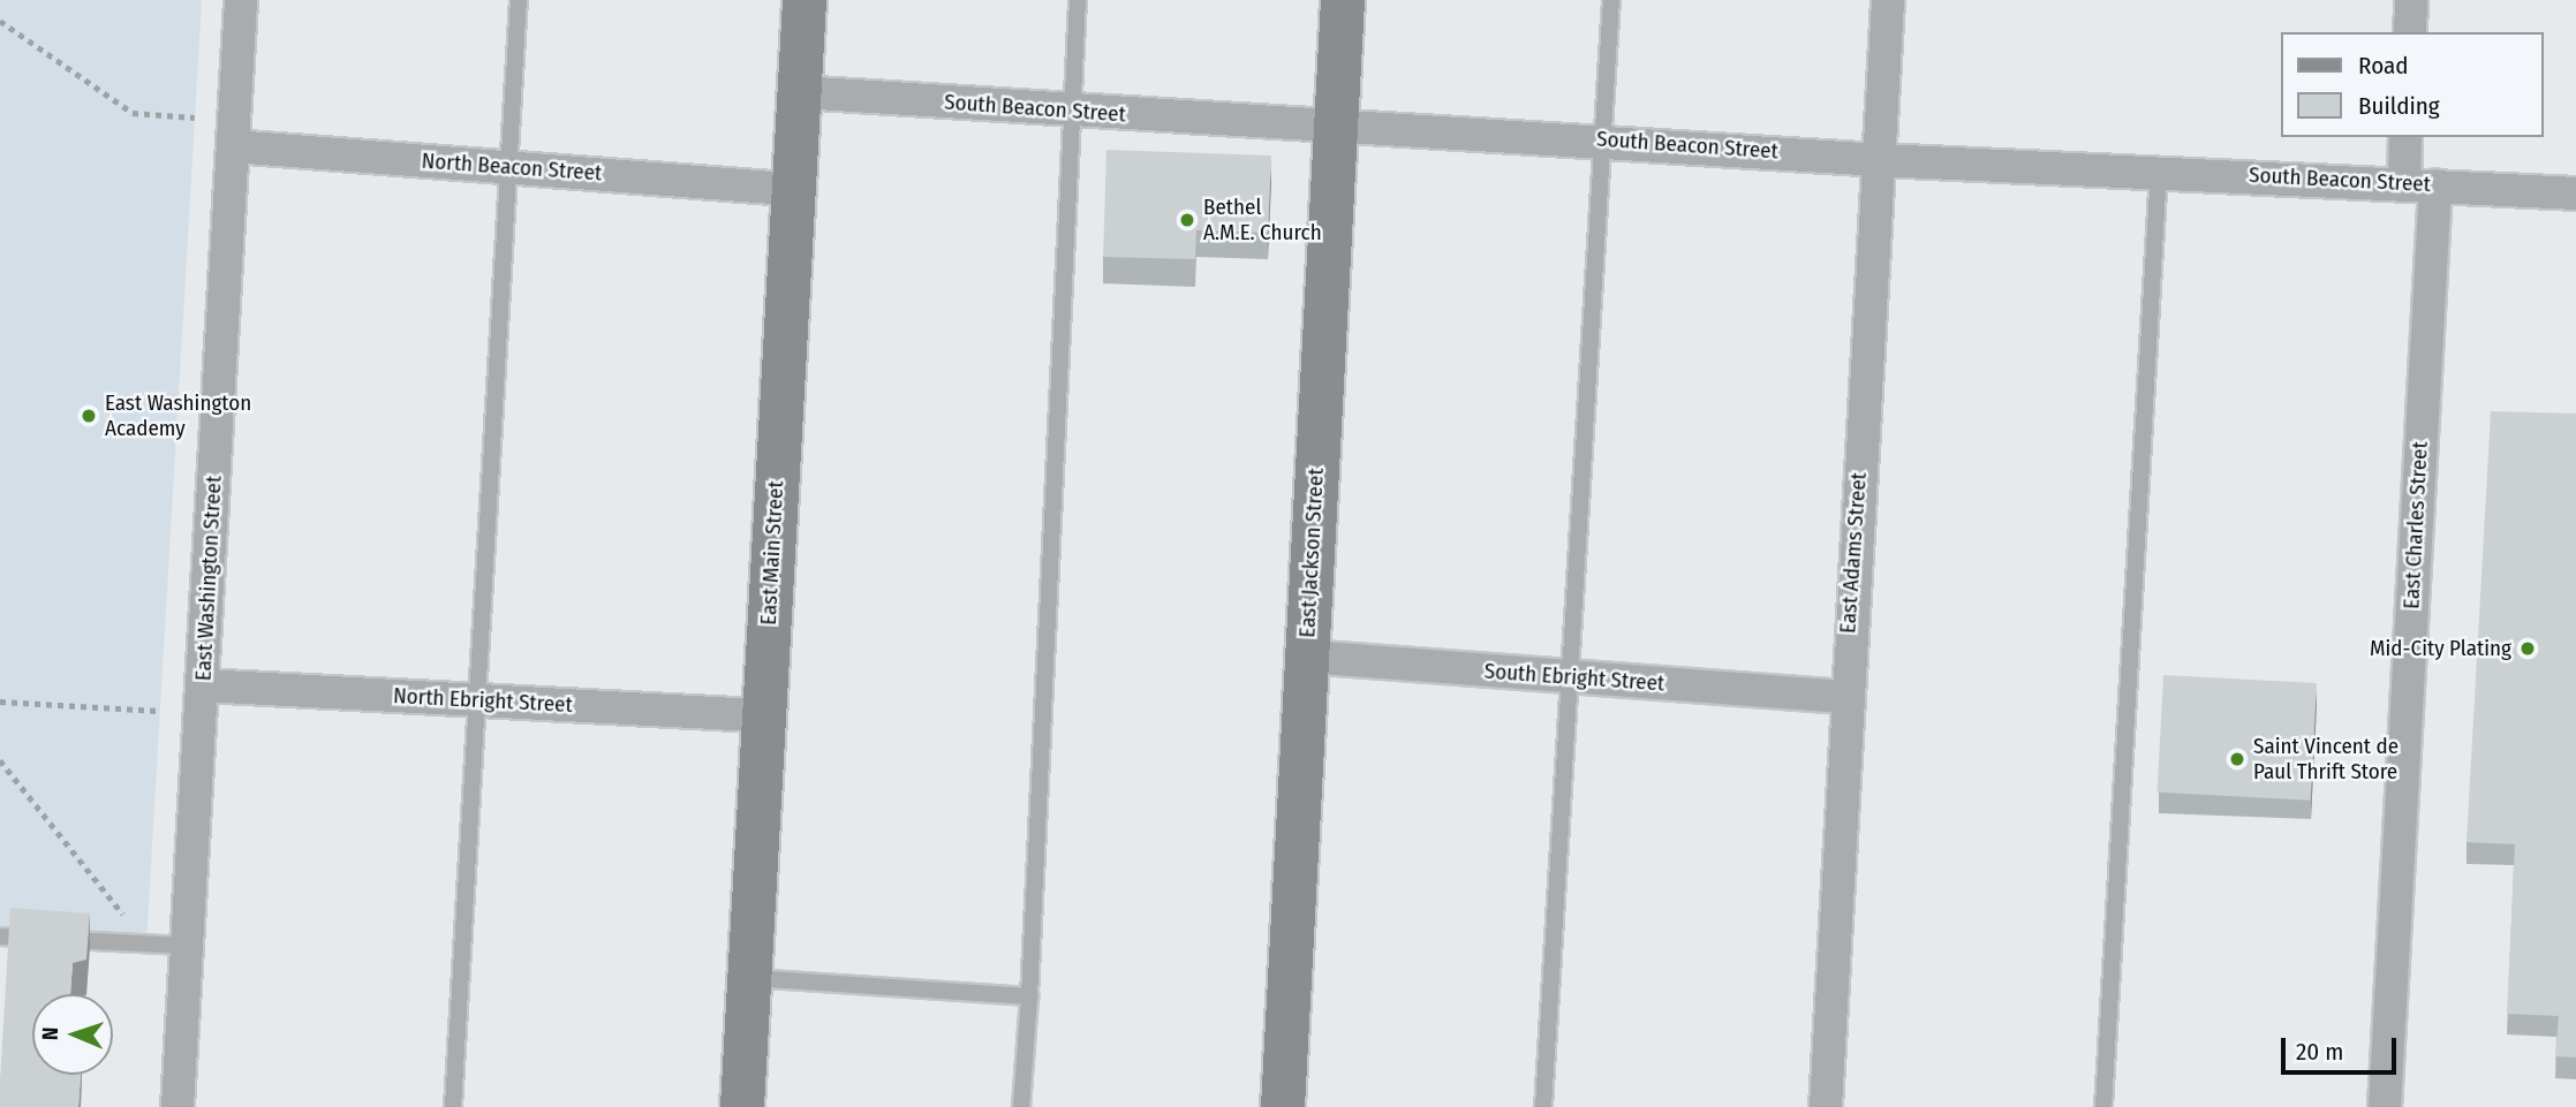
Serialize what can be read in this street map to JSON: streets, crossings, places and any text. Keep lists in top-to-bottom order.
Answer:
{
  "streets": {
    "main road": ["East Main Street", "East Jackson Street"],
    "street": [
      "South Beacon Street",
      "North Beacon Street",
      "East Charles Street",
      "East Adams Street",
      "East Washington Street",
      "South Ebright Street",
      "North Ebright Street"
    ]
  },
  "crossings": [
    ["South Beacon Street", "East Charles Street"],
    ["South Beacon Street", "East Main Street"],
    ["South Beacon Street", "East Jackson Street"],
    ["South Beacon Street", "East Adams Street"],
    ["North Beacon Street", "East Main Street"],
    ["North Beacon Street", "East Washington Street"],
    ["East Main Street", "North Ebright Street"],
    ["East Jackson Street", "South Ebright Street"],
    ["East Adams Street", "South Ebright Street"],
    ["East Washington Street", "North Ebright Street"]
  ],
  "places": [
    "Bethel A.M.E. Church",
    "East Washington Academy",
    "Mid-City Plating",
    "Saint Vincent de Paul Thrift Store"
  ],
  "legend": ["Road", "Building"],
  "scale_bar": "20 m",
  "north": "left"
}
